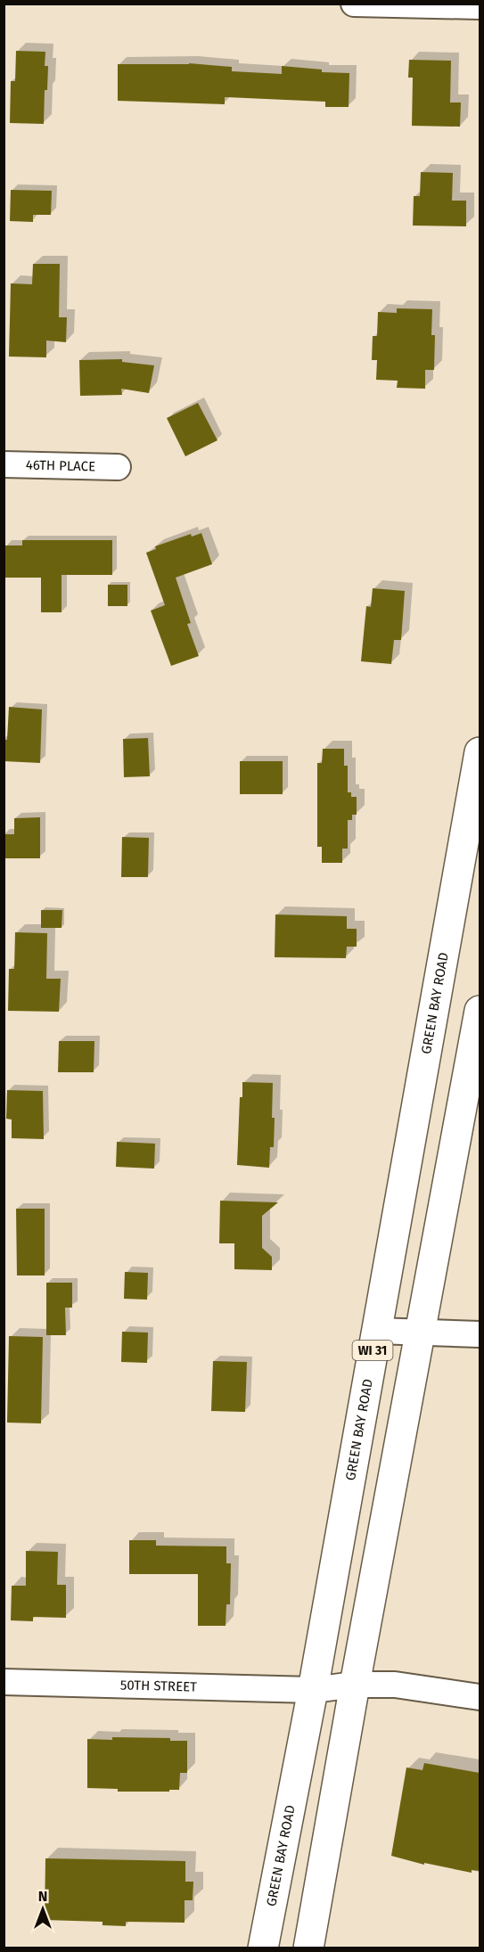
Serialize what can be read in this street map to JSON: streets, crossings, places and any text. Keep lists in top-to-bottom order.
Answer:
{
  "streets": {
    "main road": ["GREEN BAY ROAD", "WI 31"],
    "street": ["46TH PLACE", "50TH STREET"]
  },
  "crossings": [
    ["GREEN BAY ROAD", "50TH STREET"]
  ],
  "north": "top"
}
